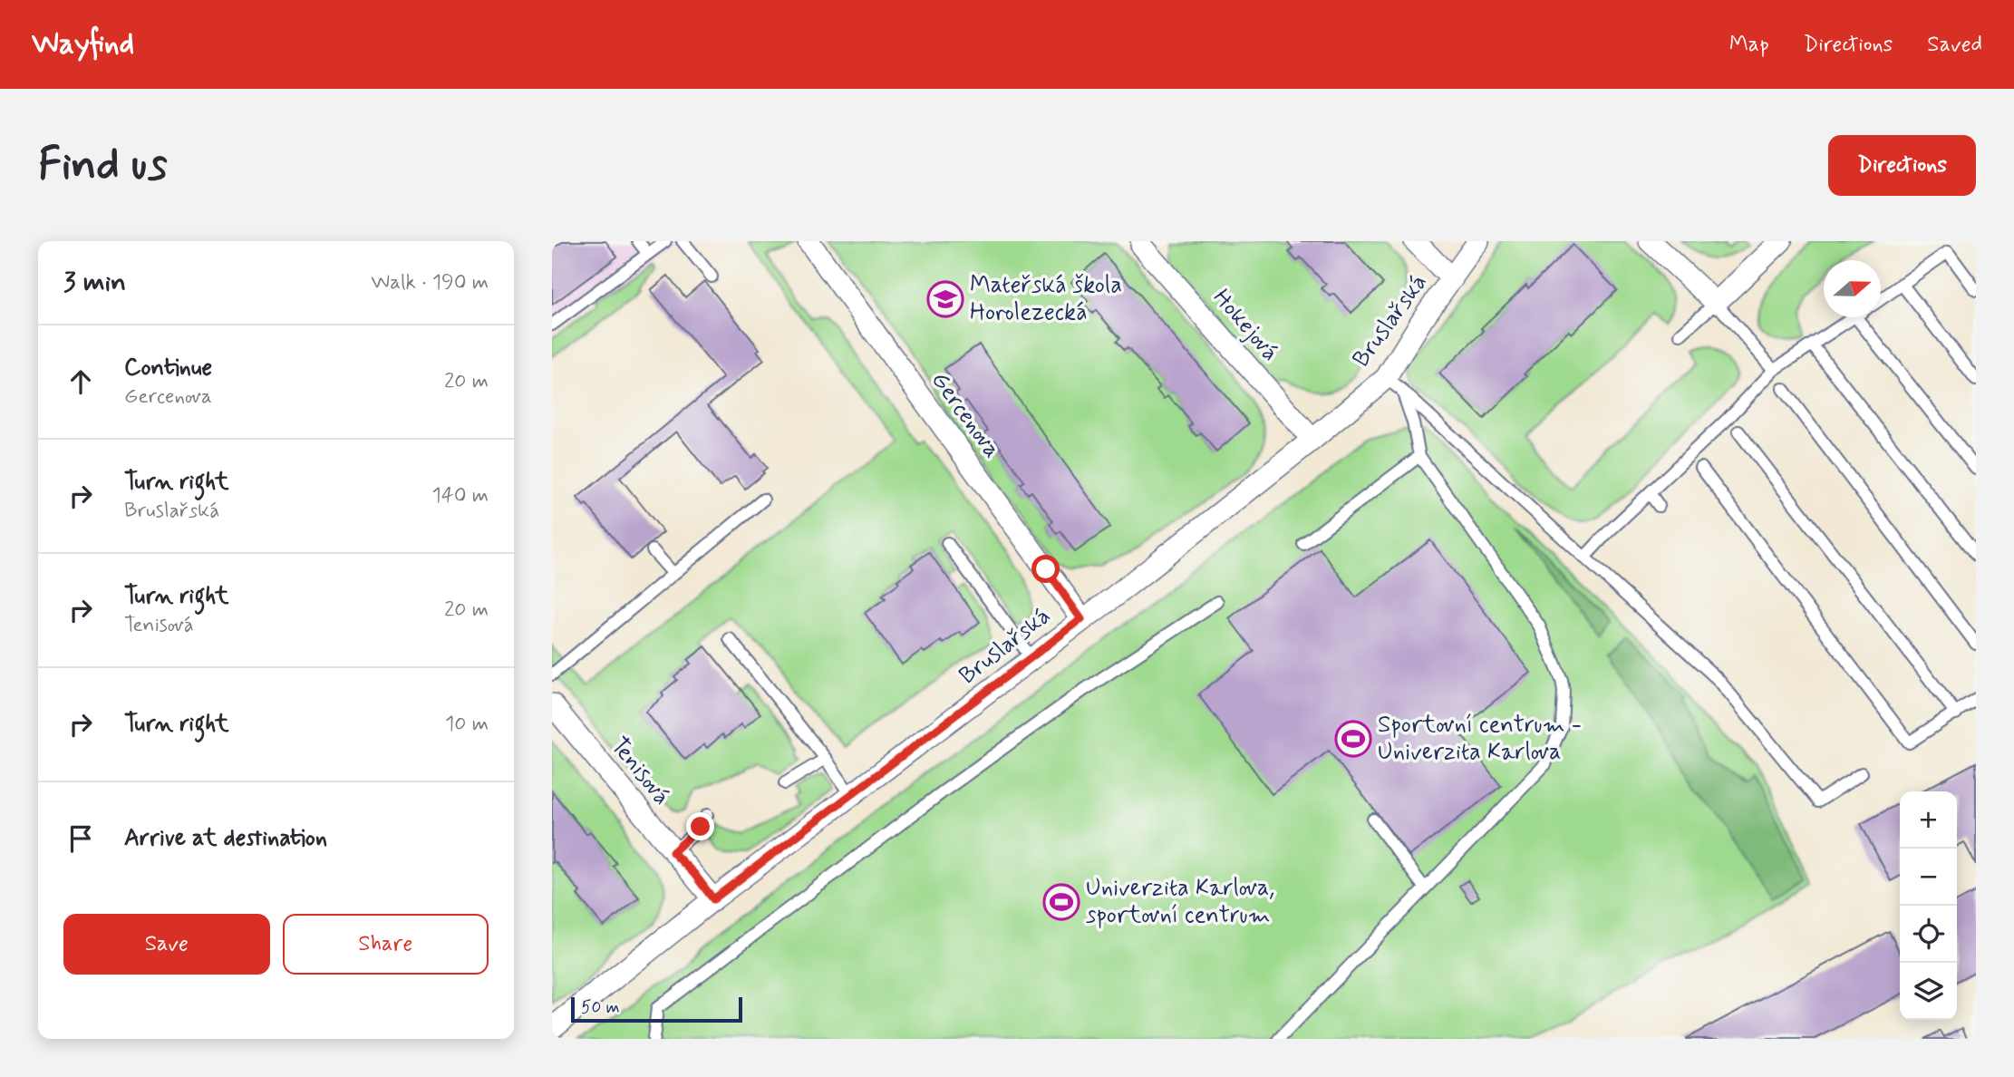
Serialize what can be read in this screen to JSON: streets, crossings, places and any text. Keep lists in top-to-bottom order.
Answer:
{
  "streets": {
    "street": [
      "Bruslařská",
      "Hokejová",
      "Gercenova",
      "Tenisová"
    ]
  },
  "crossings": [
    ["Bruslařská", "Hokejová"],
    ["Bruslařská", "Gercenova"],
    ["Bruslařská", "Tenisová"]
  ],
  "places": {
    "school or university": ["Mateřská škola Horolezecká"],
    "sports": ["Sportovní centrum - Univerzita Karlova", "Univerzita Karlova, sportovní centrum"]
  },
  "scale_bar": "50 m",
  "north": "right",
  "page": {
    "header": "Wayfind",
    "nav": ["Map", "Directions", "Saved"],
    "buttons": [
      "Directions",
      ["Save", "Share"]
    ],
    "title": "Find us",
    "heading": ["3 min", "Walk · 190 m"],
    "list": [
      ["Continue", "Gercenova", "20 m"],
      ["Turn right", "Bruslařská", "140 m"],
      ["Turn right", "Tenisová", "20 m"],
      ["Turn right", "10 m"],
      "Arrive at destination"
    ],
    "map_buttons": ["+", "−"],
    "scale": "50 m"
  }
}
